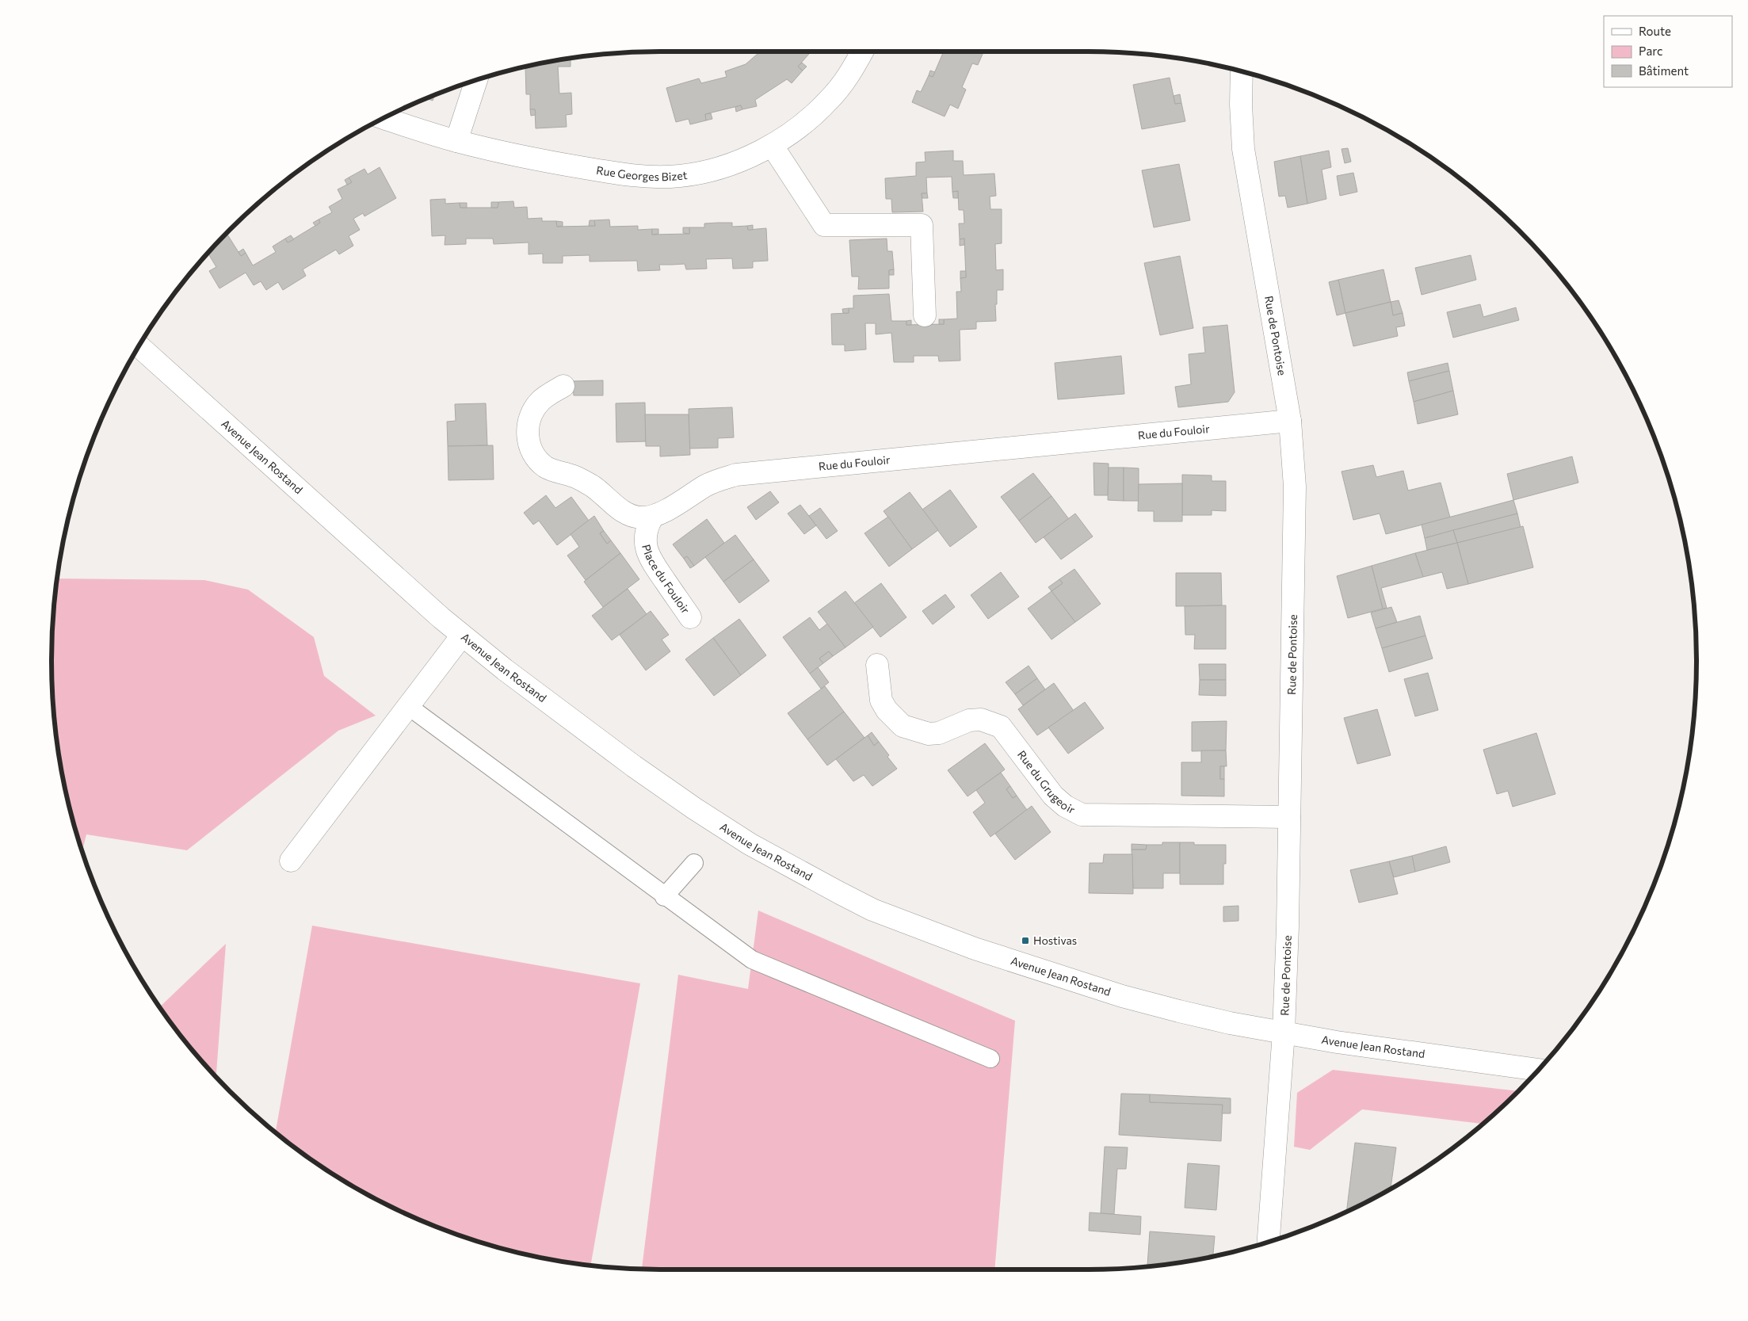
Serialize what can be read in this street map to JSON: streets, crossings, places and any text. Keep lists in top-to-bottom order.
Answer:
{
  "streets": {
    "street": [
      "Rue Georges Bizet",
      "Rue de Pontoise",
      "Rue du Fouloir",
      "Avenue Jean Rostand",
      "Place du Fouloir",
      "Rue du Grugeoir"
    ]
  },
  "crossings": [
    ["Rue de Pontoise", "Rue du Fouloir"],
    ["Rue de Pontoise", "Avenue Jean Rostand"],
    ["Rue de Pontoise", "Rue du Grugeoir"],
    ["Rue du Fouloir", "Place du Fouloir"]
  ],
  "places": {
    "transit": ["Hostivas"]
  },
  "legend": ["Route", "Parc", "Bâtiment"]
}
